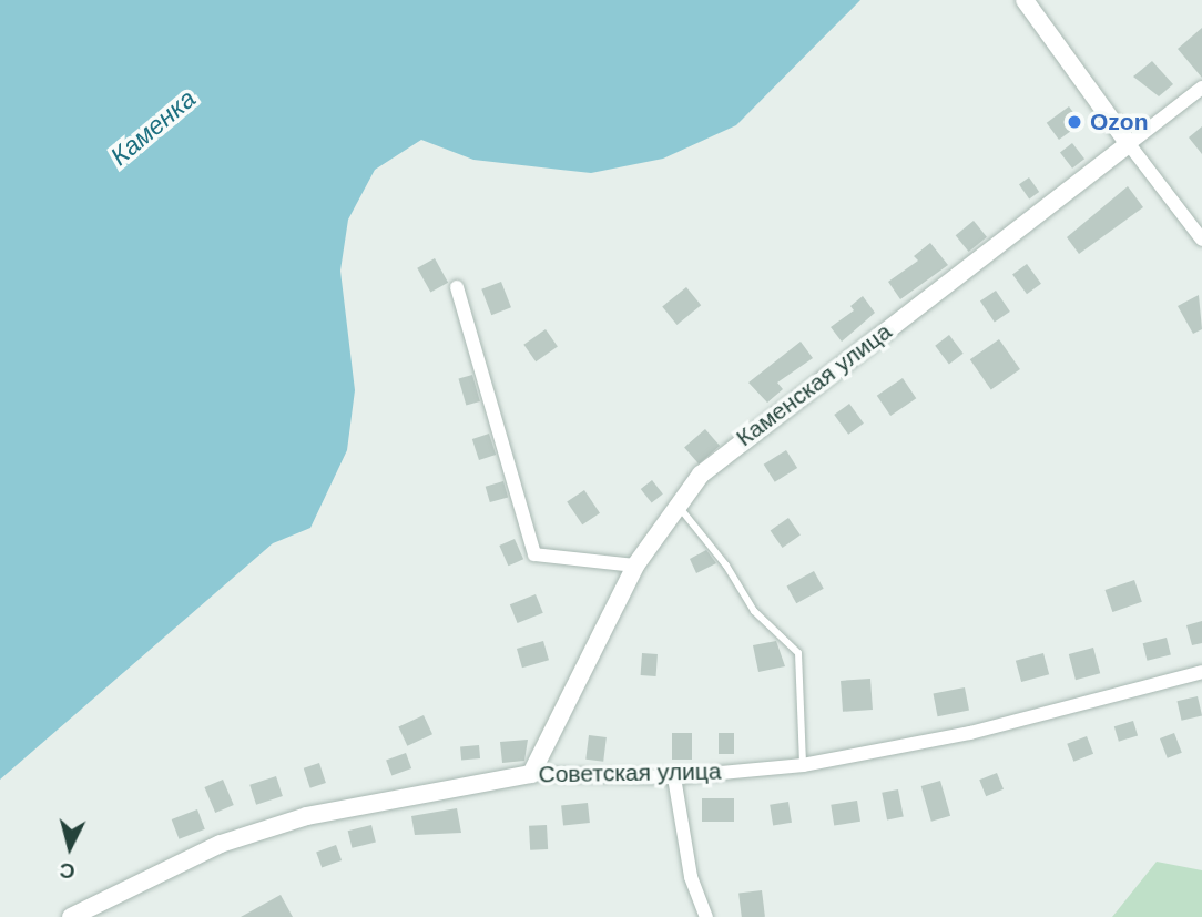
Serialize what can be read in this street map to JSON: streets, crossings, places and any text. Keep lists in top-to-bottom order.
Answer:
{
  "streets": {
    "street": ["Каменская улица", "Советская улица"]
  },
  "crossings": [
    ["Каменская улица", "Советская улица"]
  ],
  "water": ["Каменка"],
  "places": ["Ozon"],
  "north": "bottom"
}
